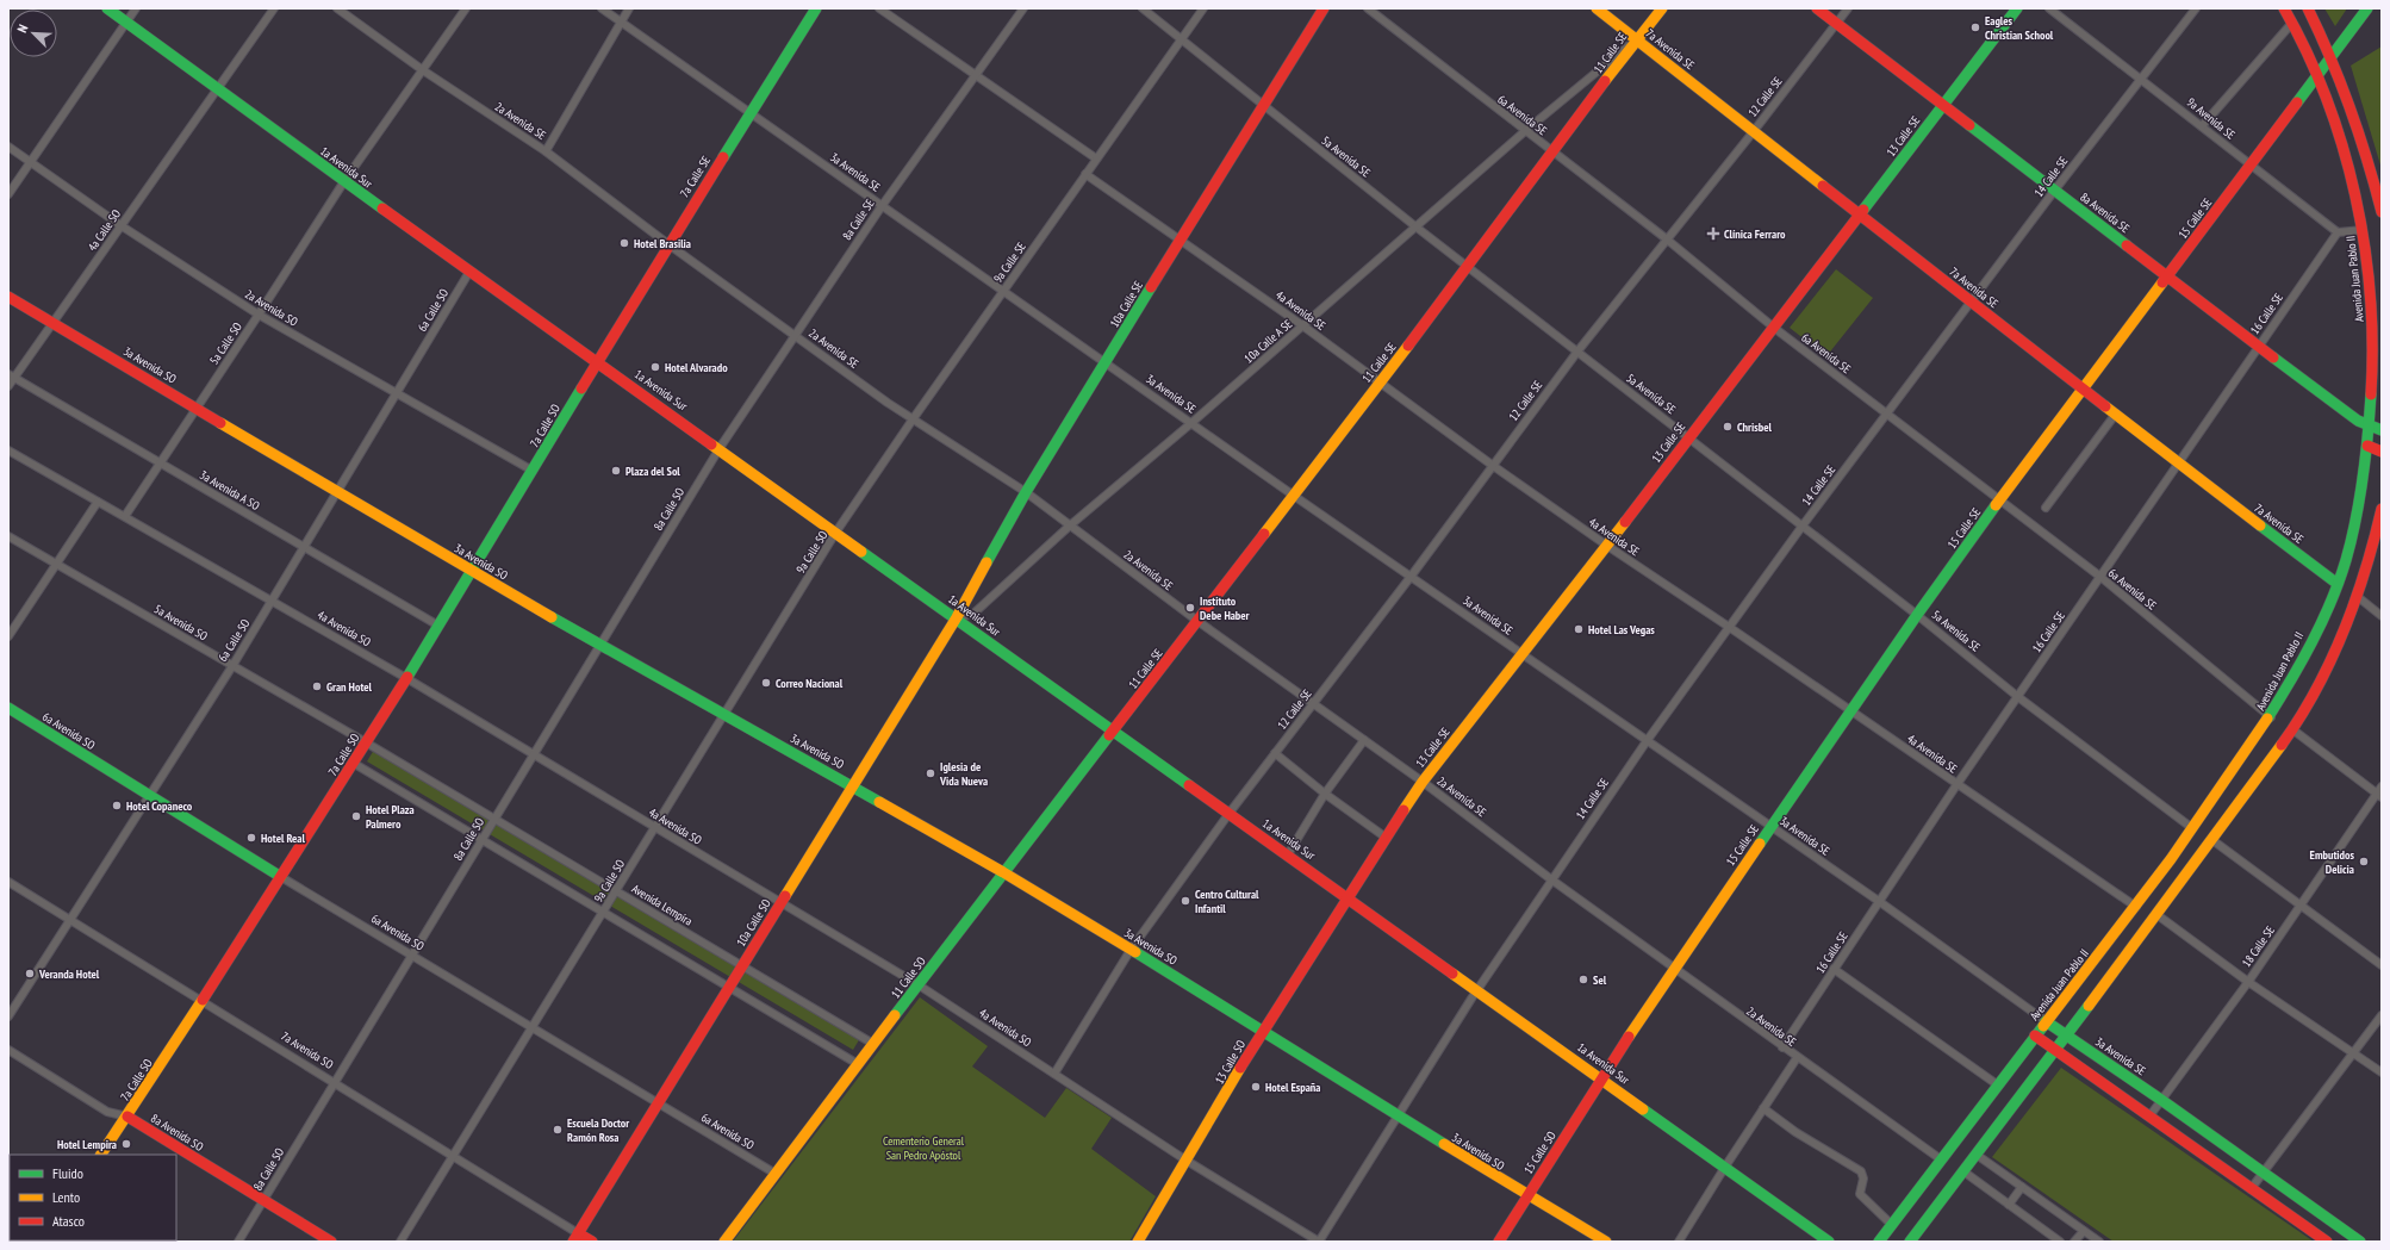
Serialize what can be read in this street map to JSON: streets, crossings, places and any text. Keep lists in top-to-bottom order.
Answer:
{
  "streets": {
    "main road": [
      "7a Avenida SE",
      "11 Calle SE",
      "13 Calle SE",
      "1a Avenida Sur",
      "3a Avenida SE",
      "7a Calle SE",
      "8a Avenida SE",
      "15 Calle SE",
      "Avenida Juan Pablo II",
      "10a Calle SE",
      "3a Avenida SO",
      "7a Calle SO",
      "6a Avenida SO",
      "10a Calle SO",
      "11 Calle SO",
      "7a Avenida SO",
      "13 Calle SO",
      "8a Avenida SO",
      "15 Calle SO"
    ],
    "street": [
      "12 Calle SE",
      "6a Avenida SE",
      "9a Avenida SE",
      "2a Avenida SE",
      "5a Avenida SE",
      "14 Calle SE",
      "8a Calle SE",
      "4a Calle SO",
      "9a Calle SE",
      "2a Avenida SO",
      "6a Calle SO",
      "4a Avenida SE",
      "16 Calle SE",
      "10a Calle A SE",
      "5a Calle SO",
      "3a Avenida A SO",
      "8a Calle SO",
      "9a Calle SO",
      "5a Avenida SO",
      "4a Avenida SO",
      "Avenida Lempira",
      "18 Calle SE"
    ]
  },
  "crossings": [
    ["7a Avenida SE", "11 Calle SE"],
    ["7a Avenida SE", "12 Calle SE"],
    ["7a Avenida SE", "13 Calle SE"],
    ["7a Avenida SE", "14 Calle SE"],
    ["7a Avenida SE", "15 Calle SE"],
    ["7a Avenida SE", "Avenida Juan Pablo II"],
    ["7a Avenida SE", "16 Calle SE"],
    ["7a Avenida SE", "10a Calle A SE"],
    ["11 Calle SE", "6a Avenida SE"],
    ["11 Calle SE", "2a Avenida SE"],
    ["11 Calle SE", "5a Avenida SE"],
    ["11 Calle SE", "1a Avenida Sur"],
    ["11 Calle SE", "3a Avenida SE"],
    ["11 Calle SE", "4a Avenida SE"],
    ["11 Calle SE", "10a Calle A SE"],
    ["11 Calle SE", "11 Calle SO"],
    ["12 Calle SE", "6a Avenida SE"],
    ["12 Calle SE", "2a Avenida SE"],
    ["12 Calle SE", "5a Avenida SE"],
    ["12 Calle SE", "1a Avenida Sur"],
    ["12 Calle SE", "3a Avenida SE"],
    ["12 Calle SE", "8a Avenida SE"],
    ["12 Calle SE", "4a Avenida SE"],
    ["12 Calle SE", "3a Avenida SO"],
    ["12 Calle SE", "4a Avenida SO"],
    ["6a Avenida SE", "13 Calle SE"],
    ["6a Avenida SE", "14 Calle SE"],
    ["6a Avenida SE", "15 Calle SE"],
    ["6a Avenida SE", "Avenida Juan Pablo II"],
    ["6a Avenida SE", "16 Calle SE"],
    ["6a Avenida SE", "10a Calle A SE"],
    ["9a Avenida SE", "14 Calle SE"],
    ["9a Avenida SE", "15 Calle SE"],
    ["9a Avenida SE", "16 Calle SE"],
    ["2a Avenida SE", "13 Calle SE"],
    ["2a Avenida SE", "7a Calle SE"],
    ["2a Avenida SE", "14 Calle SE"],
    ["2a Avenida SE", "15 Calle SE"],
    ["2a Avenida SE", "8a Calle SE"],
    ["2a Avenida SE", "9a Calle SE"],
    ["2a Avenida SE", "Avenida Juan Pablo II"],
    ["2a Avenida SE", "10a Calle SE"],
    ["2a Avenida SE", "16 Calle SE"],
    ["2a Avenida SE", "10a Calle A SE"],
    ["2a Avenida SE", "5a Calle SO"],
    ["13 Calle SE", "5a Avenida SE"],
    ["13 Calle SE", "1a Avenida Sur"],
    ["13 Calle SE", "3a Avenida SE"],
    ["13 Calle SE", "8a Avenida SE"],
    ["13 Calle SE", "4a Avenida SE"],
    ["13 Calle SE", "13 Calle SO"],
    ["5a Avenida SE", "14 Calle SE"],
    ["5a Avenida SE", "15 Calle SE"],
    ["5a Avenida SE", "9a Calle SE"],
    ["5a Avenida SE", "Avenida Juan Pablo II"],
    ["5a Avenida SE", "10a Calle SE"],
    ["5a Avenida SE", "16 Calle SE"],
    ["5a Avenida SE", "10a Calle A SE"],
    ["1a Avenida Sur", "7a Calle SE"],
    ["1a Avenida Sur", "14 Calle SE"],
    ["1a Avenida Sur", "15 Calle SE"],
    ["1a Avenida Sur", "8a Calle SE"],
    ["1a Avenida Sur", "4a Calle SO"],
    ["1a Avenida Sur", "9a Calle SE"],
    ["1a Avenida Sur", "10a Calle SE"],
    ["1a Avenida Sur", "6a Calle SO"],
    ["1a Avenida Sur", "10a Calle A SE"],
    ["1a Avenida Sur", "5a Calle SO"],
    ["1a Avenida Sur", "7a Calle SO"],
    ["1a Avenida Sur", "8a Calle SO"],
    ["1a Avenida Sur", "9a Calle SO"],
    ["1a Avenida Sur", "10a Calle SO"],
    ["1a Avenida Sur", "11 Calle SO"],
    ["1a Avenida Sur", "13 Calle SO"],
    ["1a Avenida Sur", "15 Calle SO"],
    ["3a Avenida SE", "7a Calle SE"],
    ["3a Avenida SE", "14 Calle SE"],
    ["3a Avenida SE", "15 Calle SE"],
    ["3a Avenida SE", "8a Calle SE"],
    ["3a Avenida SE", "9a Calle SE"],
    ["3a Avenida SE", "Avenida Juan Pablo II"],
    ["3a Avenida SE", "10a Calle SE"],
    ["3a Avenida SE", "16 Calle SE"],
    ["3a Avenida SE", "10a Calle A SE"],
    ["3a Avenida SE", "18 Calle SE"],
    ["7a Calle SE", "7a Calle SO"],
    ["14 Calle SE", "8a Avenida SE"],
    ["14 Calle SE", "4a Avenida SE"],
    ["14 Calle SE", "3a Avenida SO"],
    ["14 Calle SE", "4a Avenida SO"],
    ["8a Avenida SE", "15 Calle SE"],
    ["8a Avenida SE", "Avenida Juan Pablo II"],
    ["8a Avenida SE", "16 Calle SE"],
    ["15 Calle SE", "Avenida Juan Pablo II"],
    ["15 Calle SE", "4a Avenida SE"],
    ["15 Calle SE", "15 Calle SO"],
    ["8a Calle SE", "8a Calle SO"],
    ["4a Calle SO", "2a Avenida SO"],
    ["4a Calle SO", "3a Avenida SO"],
    ["4a Calle SO", "3a Avenida A SO"],
    ["9a Calle SE", "4a Avenida SE"],
    ["9a Calle SE", "9a Calle SO"],
    ["Avenida Juan Pablo II", "4a Avenida SE"],
    ["10a Calle SE", "4a Avenida SE"],
    ["10a Calle SE", "10a Calle A SE"],
    ["10a Calle SE", "10a Calle SO"],
    ["2a Avenida SO", "6a Calle SO"],
    ["2a Avenida SO", "5a Calle SO"],
    ["2a Avenida SO", "7a Calle SO"],
    ["6a Calle SO", "3a Avenida SO"],
    ["6a Calle SO", "3a Avenida A SO"],
    ["6a Calle SO", "5a Avenida SO"],
    ["6a Calle SO", "4a Avenida SO"],
    ["6a Calle SO", "6a Avenida SO"],
    ["6a Calle SO", "7a Avenida SO"],
    ["4a Avenida SE", "16 Calle SE"],
    ["4a Avenida SE", "10a Calle A SE"],
    ["10a Calle A SE", "10a Calle SO"],
    ["5a Calle SO", "3a Avenida SO"],
    ["5a Calle SO", "3a Avenida A SO"],
    ["5a Calle SO", "4a Avenida SO"],
    ["3a Avenida SO", "7a Calle SO"],
    ["3a Avenida SO", "8a Calle SO"],
    ["3a Avenida SO", "9a Calle SO"],
    ["3a Avenida SO", "10a Calle SO"],
    ["3a Avenida SO", "11 Calle SO"],
    ["3a Avenida SO", "13 Calle SO"],
    ["3a Avenida SO", "15 Calle SO"],
    ["7a Calle SO", "3a Avenida A SO"],
    ["7a Calle SO", "5a Avenida SO"],
    ["7a Calle SO", "4a Avenida SO"],
    ["7a Calle SO", "6a Avenida SO"],
    ["7a Calle SO", "Avenida Lempira"],
    ["7a Calle SO", "7a Avenida SO"],
    ["7a Calle SO", "8a Avenida SO"],
    ["8a Calle SO", "4a Avenida SO"],
    ["8a Calle SO", "6a Avenida SO"],
    ["8a Calle SO", "Avenida Lempira"],
    ["8a Calle SO", "7a Avenida SO"],
    ["8a Calle SO", "8a Avenida SO"],
    ["9a Calle SO", "4a Avenida SO"],
    ["9a Calle SO", "6a Avenida SO"],
    ["9a Calle SO", "Avenida Lempira"],
    ["9a Calle SO", "7a Avenida SO"],
    ["5a Avenida SO", "Avenida Lempira"],
    ["4a Avenida SO", "10a Calle SO"],
    ["4a Avenida SO", "11 Calle SO"],
    ["4a Avenida SO", "13 Calle SO"],
    ["6a Avenida SO", "10a Calle SO"],
    ["6a Avenida SO", "11 Calle SO"],
    ["Avenida Lempira", "10a Calle SO"],
    ["Avenida Lempira", "11 Calle SO"],
    ["10a Calle SO", "7a Avenida SO"]
  ],
  "parks": ["Cementerio General San Pedro Apóstol"],
  "places": {
    "other": [
      "Eagles Christian School",
      "Hotel Brasilia",
      "Hotel Alvarado",
      "Chrisbel",
      "Plaza del Sol",
      "Instituto Debe Haber",
      "Hotel Las Vegas",
      "Correo Nacional",
      "Gran Hotel",
      "Iglesia de Vida Nueva",
      "Hotel Copaneco",
      "Hotel Plaza Palmero",
      "Hotel Real",
      "Embutidos Delicia",
      "Centro Cultural Infantil",
      "Veranda Hotel",
      "Sel",
      "Hotel España",
      "Escuela Doctor Ramón Rosa",
      "Hotel Lempira"
    ],
    "health": ["Clínica Ferraro"]
  },
  "legend": ["Fluido", "Lento", "Atasco"],
  "north": "top left"
}
